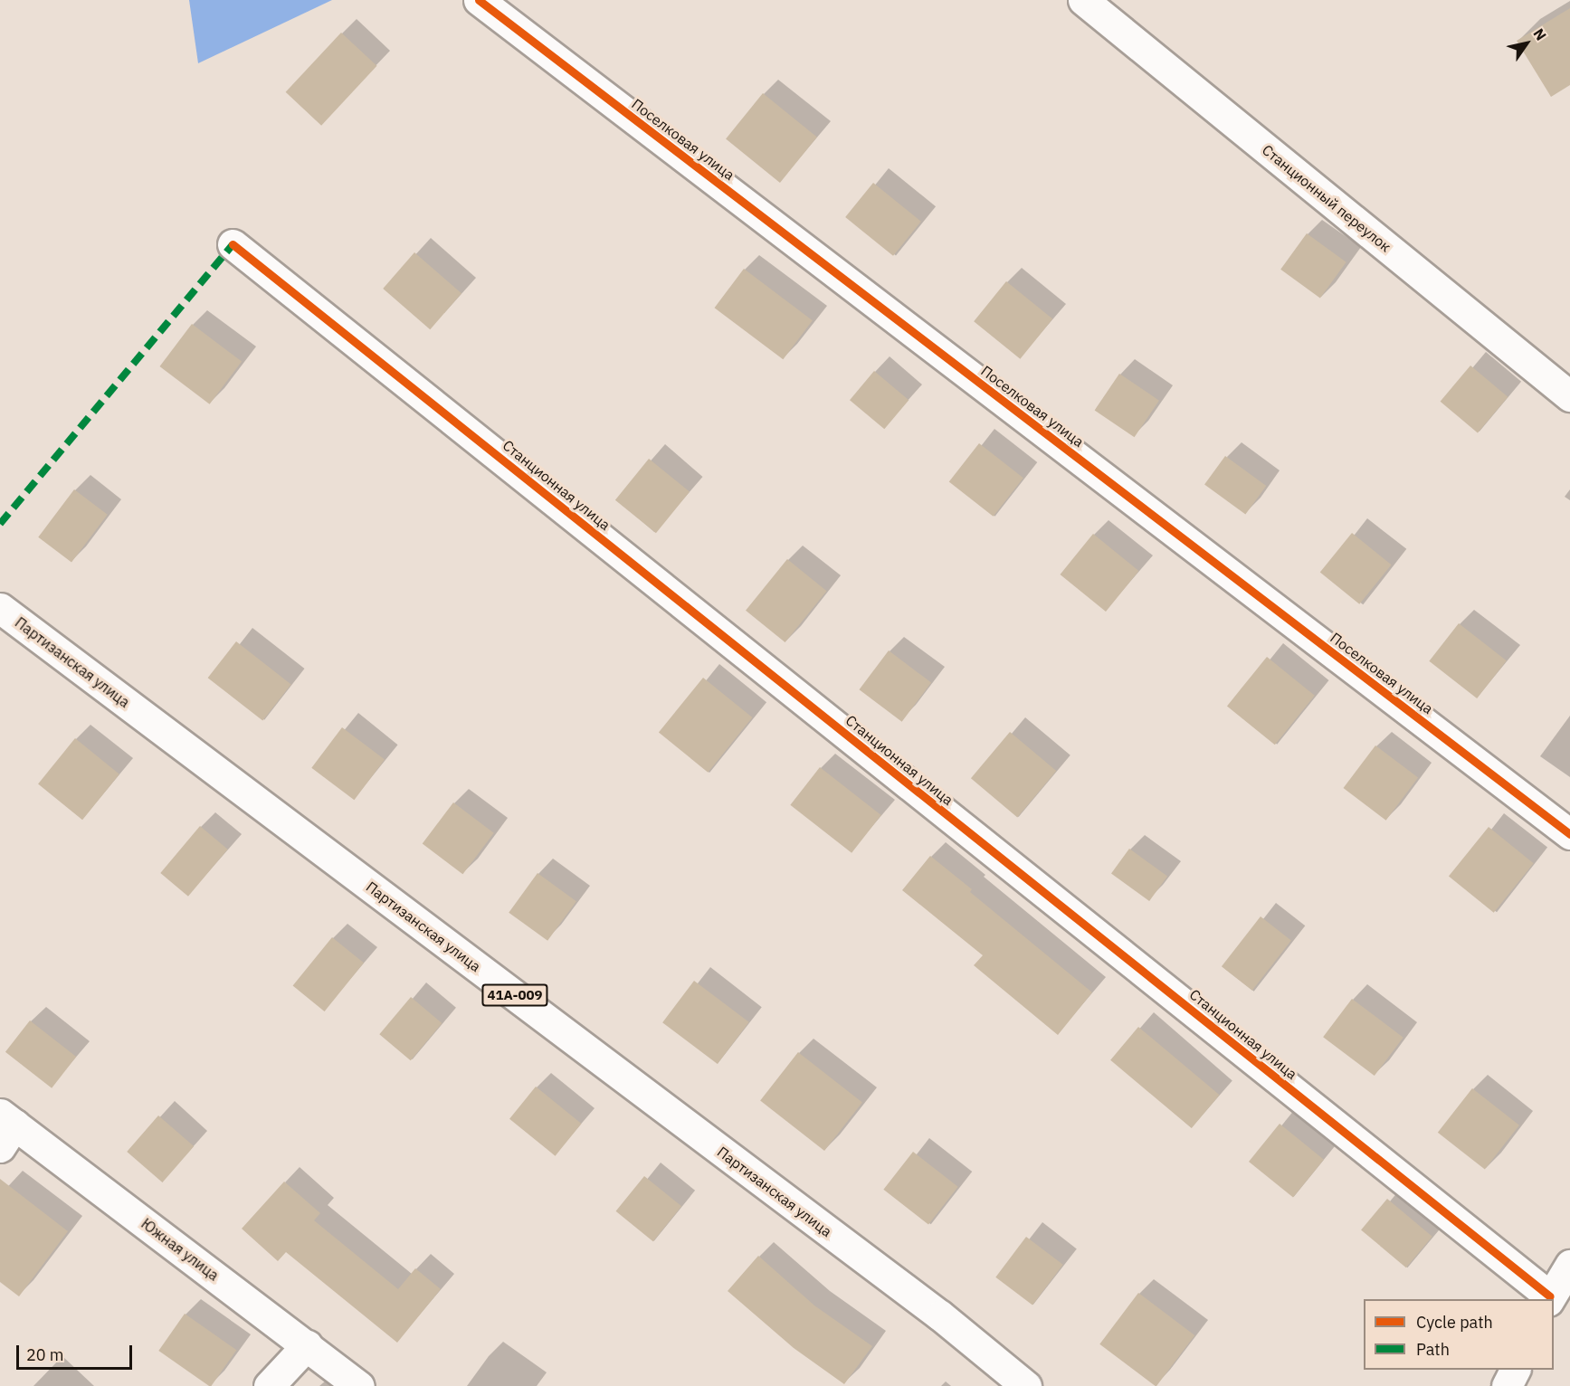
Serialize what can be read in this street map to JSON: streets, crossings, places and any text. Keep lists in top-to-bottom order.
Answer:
{
  "streets": {
    "street": [
      "Поселковая улица",
      "Станционный переулок",
      "Станционная улица",
      "Партизанская улица",
      "41А-009",
      "Южная улица"
    ]
  },
  "legend": ["Cycle path", "Path"],
  "scale_bar": "20 m",
  "north": "top right"
}
